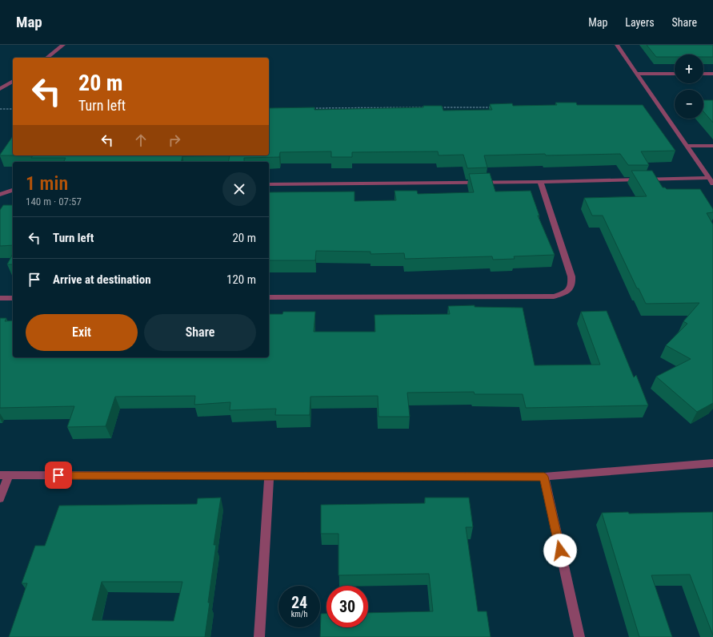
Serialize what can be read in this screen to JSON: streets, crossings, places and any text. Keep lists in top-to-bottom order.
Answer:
{
  "page": {
    "header": "Map",
    "nav": ["Map", "Layers", "Share"],
    "map_buttons": ["+", "−"],
    "turn": ["20 m", "Turn left"],
    "heading": ["1 min", "140 m · 07:57"],
    "list": [
      {
        "name": "Turn left",
        "value": "20 m"
      },
      {
        "name": "Arrive at destination",
        "value": "120 m"
      }
    ],
    "buttons": ["Exit", "Share"],
    "speed": "24 km/h",
    "limit": "30"
  }
}
